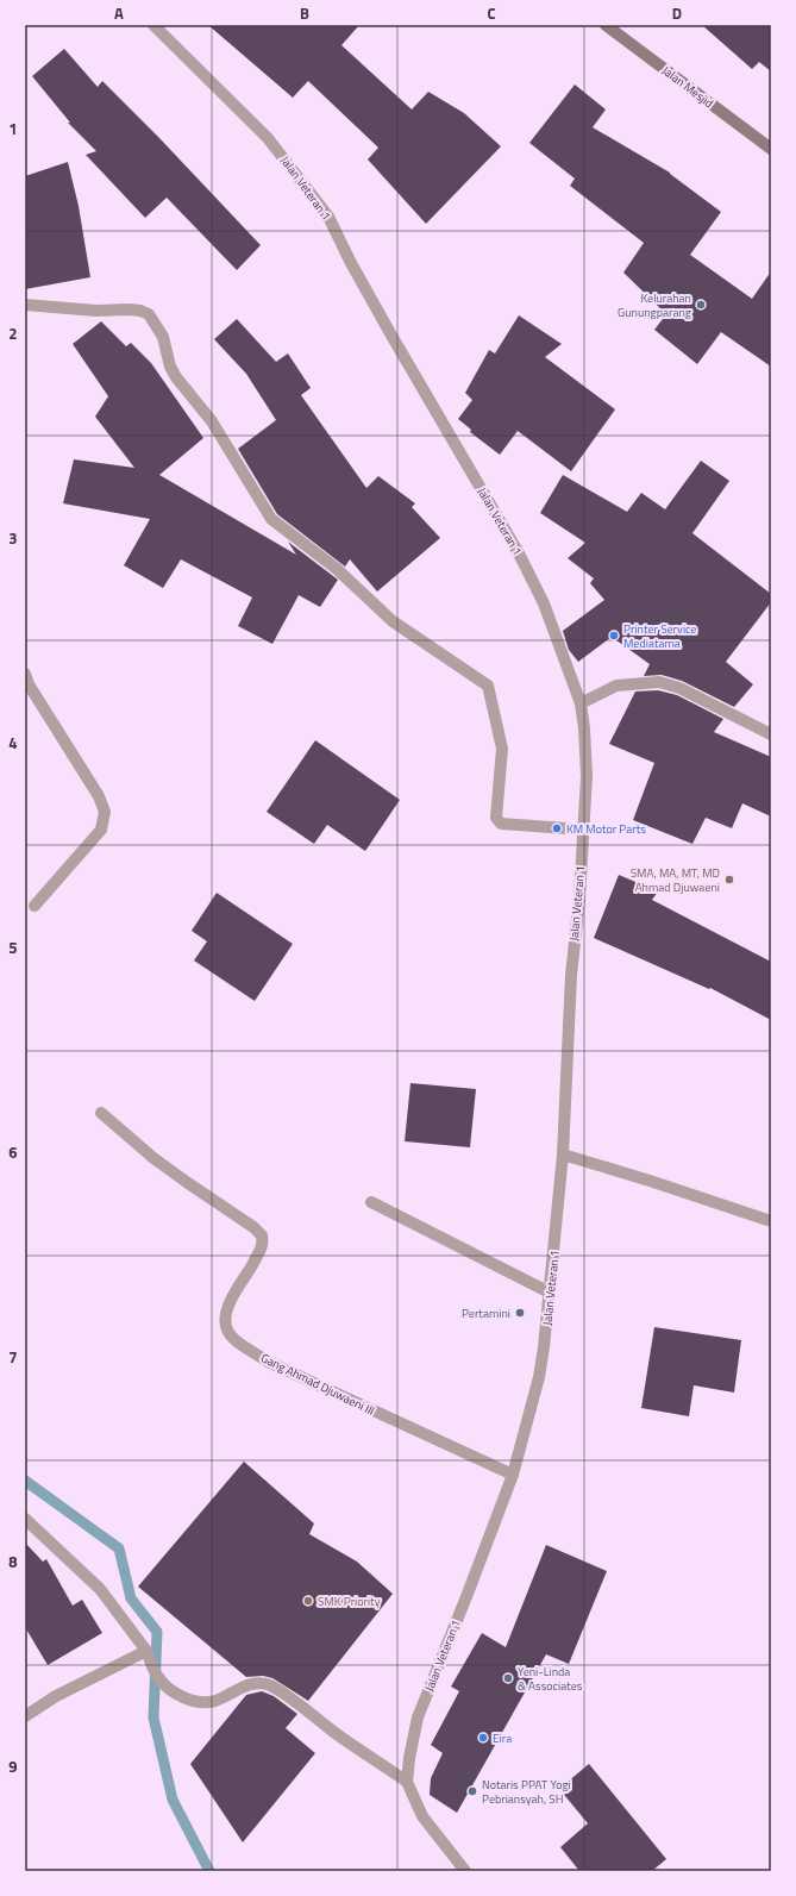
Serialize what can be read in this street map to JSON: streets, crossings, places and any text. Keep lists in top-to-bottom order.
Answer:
{
  "streets": {
    "main road": ["Jalan Mesjid"],
    "street": ["Jalan Veteran 1", "Gang Ahmad Djuwaeni III"]
  },
  "crossings": [
    ["Jalan Veteran 1", "Gang Ahmad Djuwaeni III"]
  ],
  "places": [
    "Kelurahan Gunungparang",
    "Printer Service Mediatama",
    "KM Motor Parts",
    "SMA, MA, MT, MD Ahmad Djuwaeni",
    "Pertamini",
    "SMK Priority",
    "Yeni-Linda & Associates",
    "Eira",
    "Notaris PPAT Yogi Pebriansyah, SH"
  ],
  "grid": {
    "columns": [
      "A",
      "B",
      "C",
      "D"
    ],
    "rows": [
      "1",
      "2",
      "3",
      "4",
      "5",
      "6",
      "7",
      "8",
      "9"
    ]
  }
}
